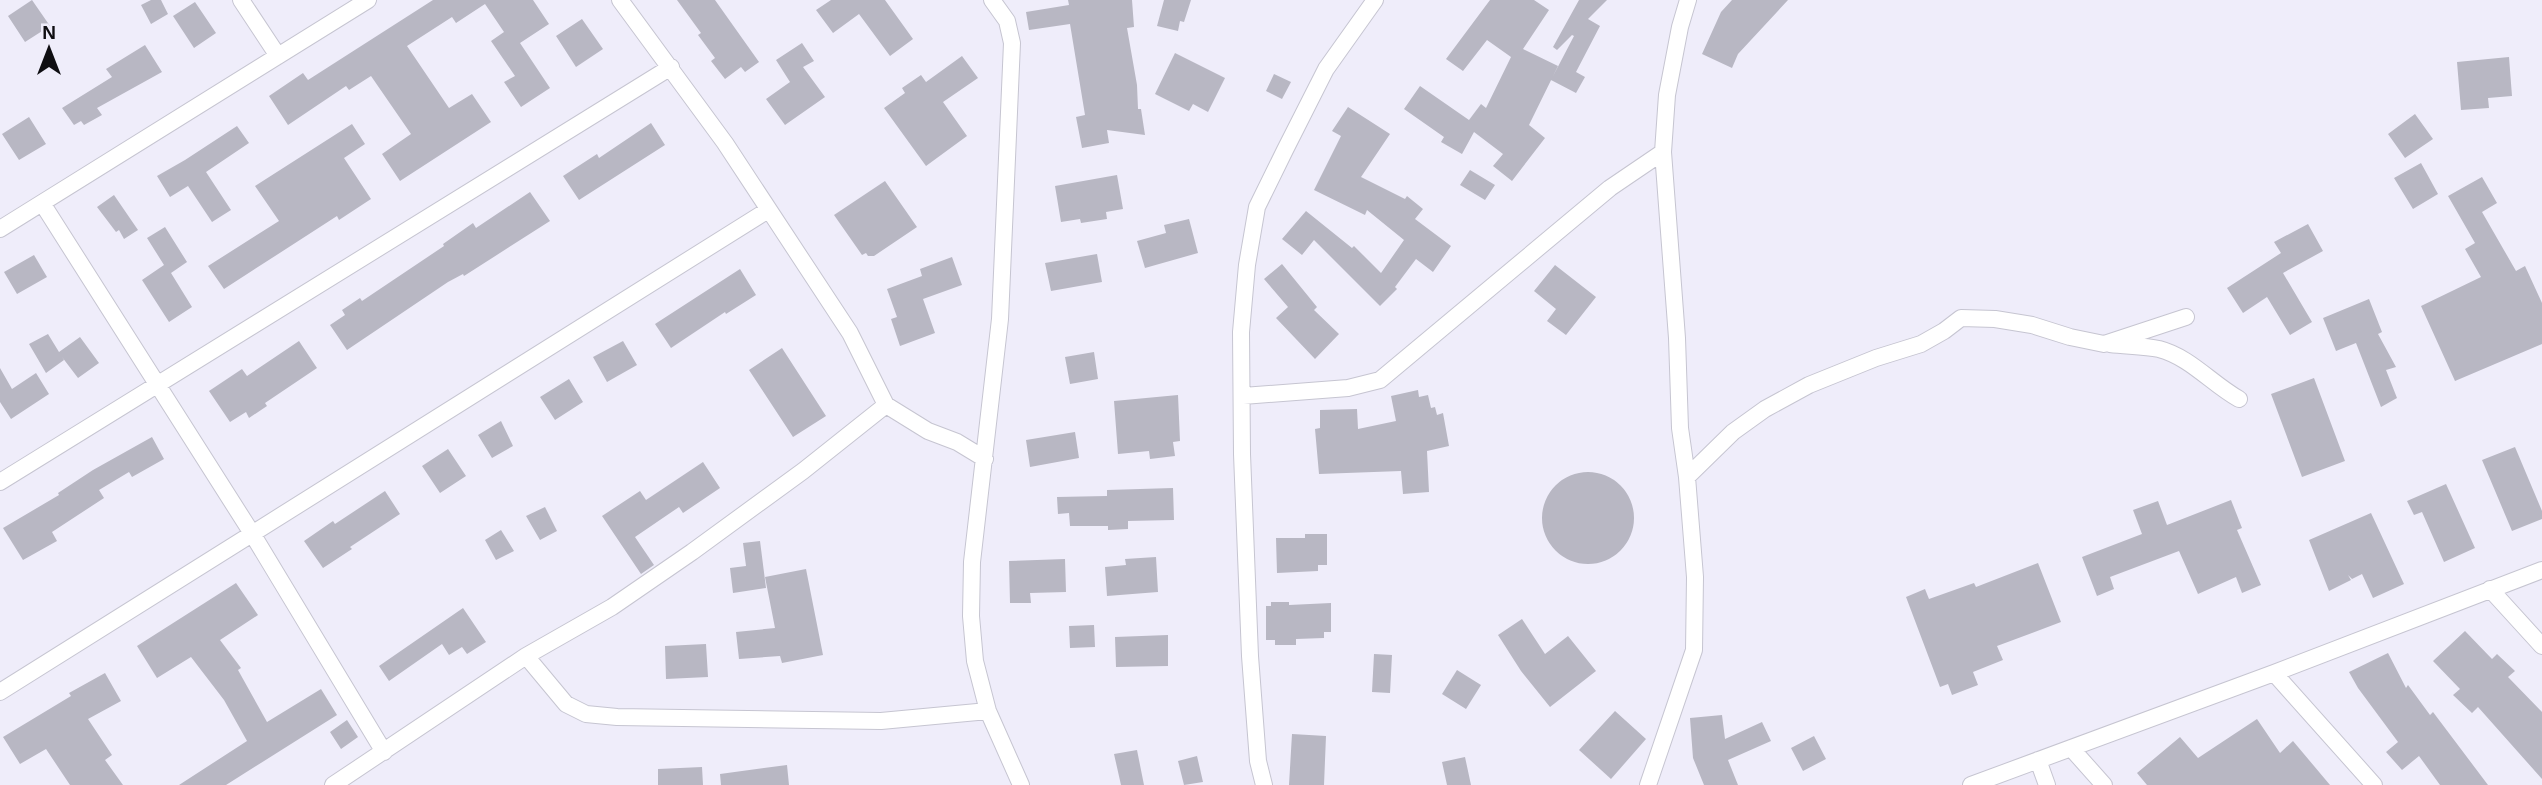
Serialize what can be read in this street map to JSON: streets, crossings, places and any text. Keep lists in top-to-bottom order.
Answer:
{
  "north": "top"
}
